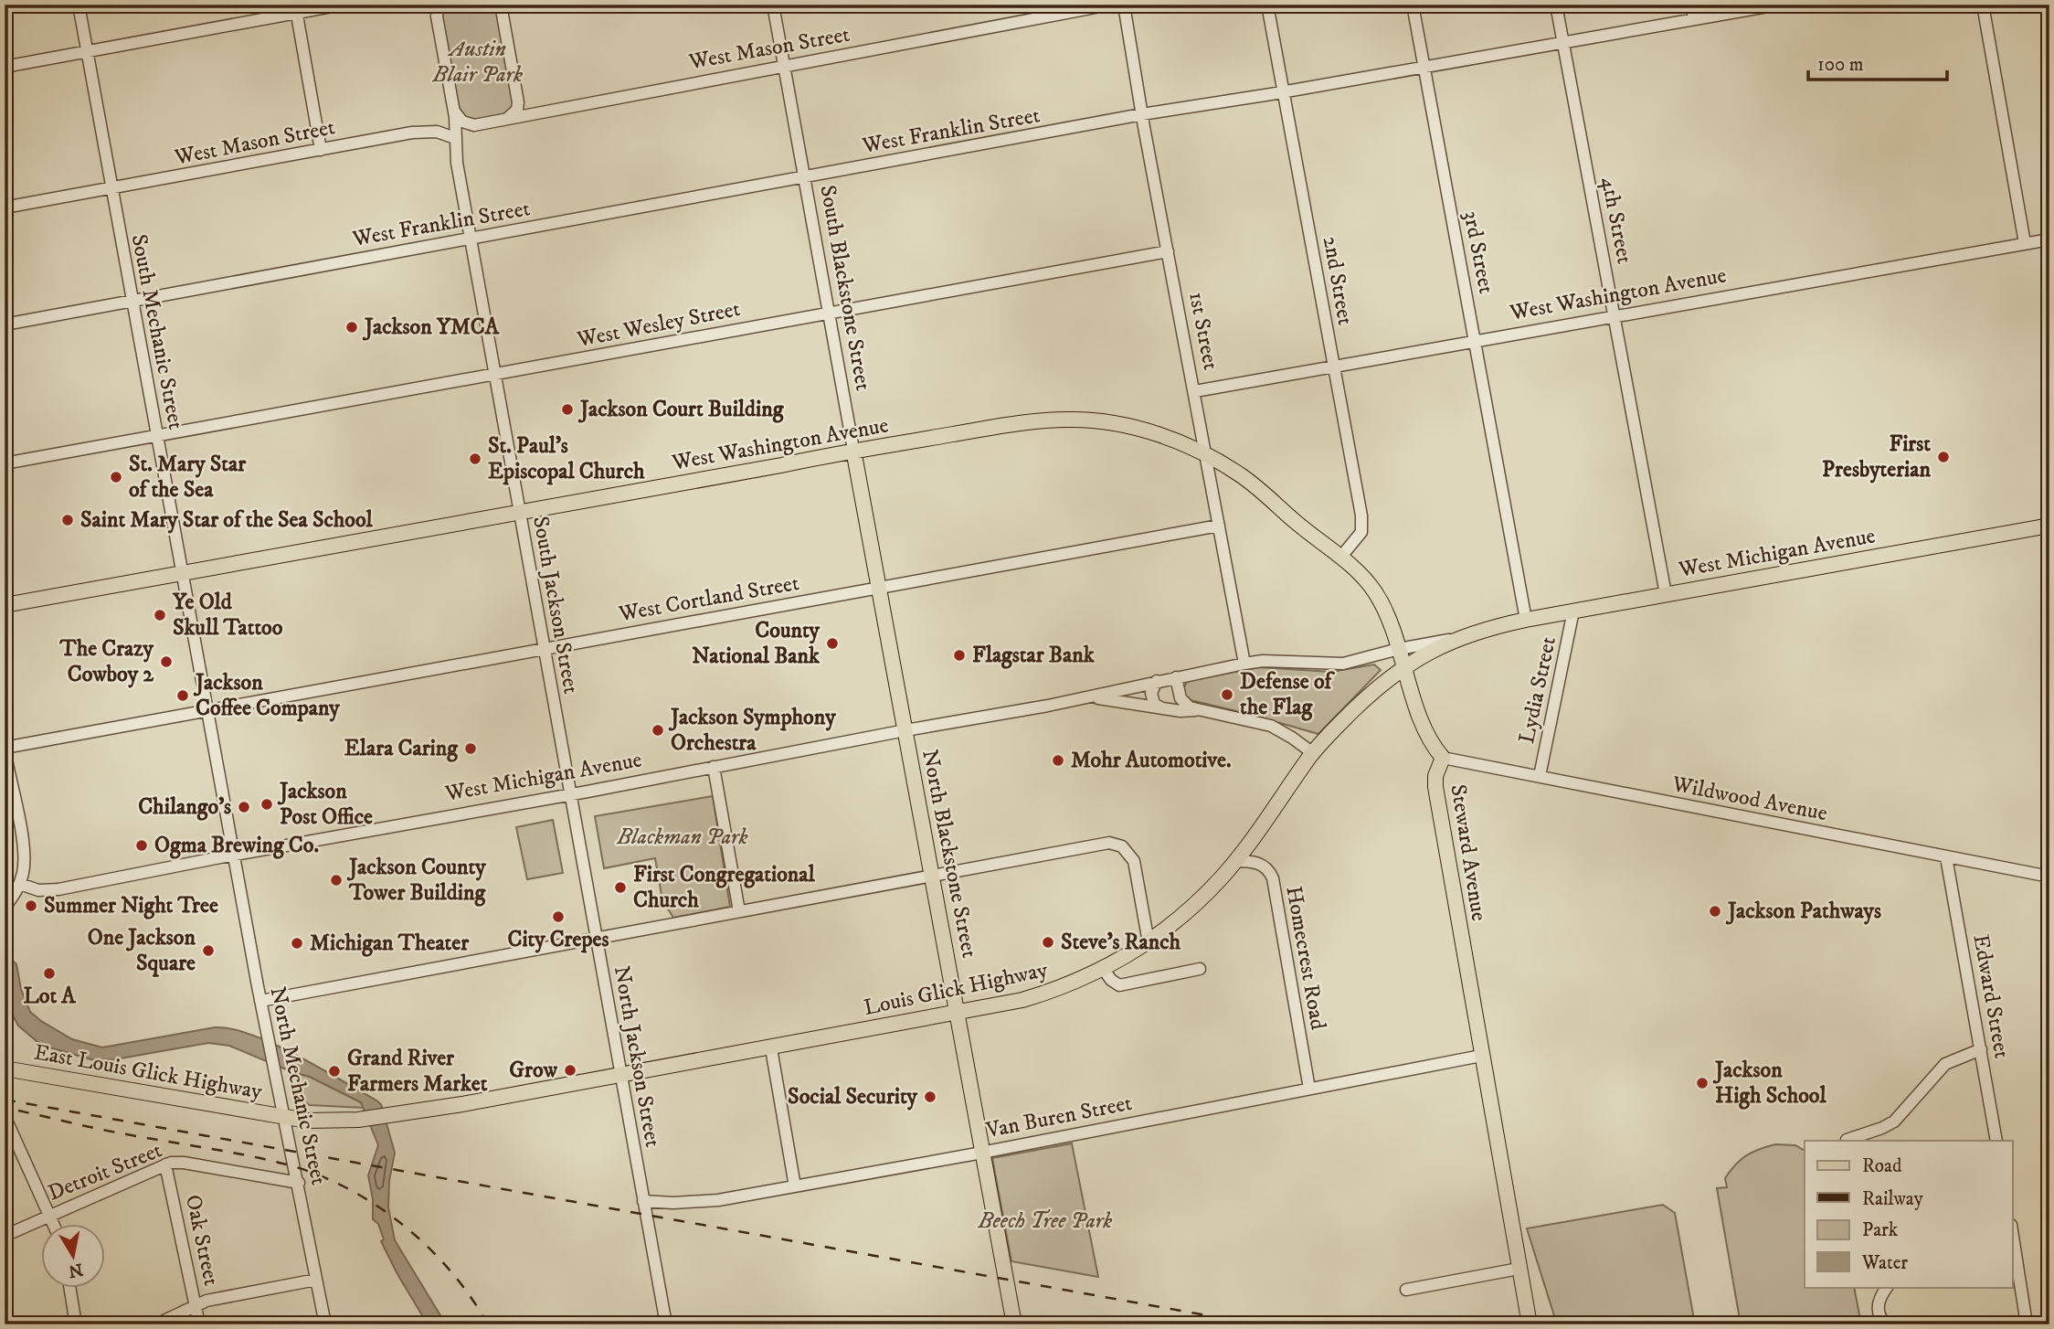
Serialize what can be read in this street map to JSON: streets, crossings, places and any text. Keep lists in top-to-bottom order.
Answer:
{
  "streets": {
    "main road": [
      "South Blackstone Street",
      "West Washington Avenue",
      "West Michigan Avenue",
      "Steward Avenue",
      "North Blackstone Street",
      "Louis Glick Highway",
      "East Louis Glick Highway"
    ],
    "street": [
      "West Mason Street",
      "West Franklin Street",
      "4th Street",
      "3rd Street",
      "2nd Street",
      "West Wesley Street",
      "1st Street",
      "South Mechanic Street",
      "West Cortland Street",
      "South Jackson Street",
      "Lydia Street",
      "Wildwood Avenue",
      "Homecrest Road",
      "Edward Street",
      "North Jackson Street",
      "North Mechanic Street",
      "Van Buren Street",
      "Detroit Street",
      "Oak Street"
    ]
  },
  "crossings": [
    ["West Mason Street", "South Blackstone Street"],
    ["West Mason Street", "South Mechanic Street"],
    ["West Mason Street", "South Jackson Street"],
    ["West Franklin Street", "4th Street"],
    ["West Franklin Street", "3rd Street"],
    ["West Franklin Street", "2nd Street"],
    ["West Franklin Street", "South Blackstone Street"],
    ["West Franklin Street", "1st Street"],
    ["West Franklin Street", "South Mechanic Street"],
    ["West Franklin Street", "South Jackson Street"],
    ["4th Street", "West Washington Avenue"],
    ["4th Street", "West Michigan Avenue"],
    ["3rd Street", "West Washington Avenue"],
    ["3rd Street", "West Michigan Avenue"],
    ["3rd Street", "Louis Glick Highway"],
    ["2nd Street", "West Washington Avenue"],
    ["2nd Street", "Steward Avenue"],
    ["South Blackstone Street", "West Washington Avenue"],
    ["South Blackstone Street", "West Wesley Street"],
    ["South Blackstone Street", "West Michigan Avenue"],
    ["South Blackstone Street", "West Cortland Street"],
    ["South Blackstone Street", "North Blackstone Street"],
    ["West Washington Avenue", "1st Street"],
    ["West Washington Avenue", "South Mechanic Street"],
    ["West Washington Avenue", "South Jackson Street"],
    ["West Washington Avenue", "Steward Avenue"],
    ["West Wesley Street", "1st Street"],
    ["West Wesley Street", "South Mechanic Street"],
    ["West Wesley Street", "South Jackson Street"],
    ["1st Street", "West Michigan Avenue"],
    ["1st Street", "West Cortland Street"],
    ["1st Street", "Steward Avenue"],
    ["South Mechanic Street", "West Michigan Avenue"],
    ["South Mechanic Street", "West Cortland Street"],
    ["South Mechanic Street", "North Mechanic Street"],
    ["West Michigan Avenue", "South Jackson Street"],
    ["West Michigan Avenue", "Lydia Street"],
    ["West Michigan Avenue", "Steward Avenue"],
    ["West Michigan Avenue", "North Blackstone Street"],
    ["West Michigan Avenue", "Louis Glick Highway"],
    ["West Michigan Avenue", "North Jackson Street"],
    ["West Michigan Avenue", "North Mechanic Street"],
    ["West Cortland Street", "South Jackson Street"],
    ["South Jackson Street", "North Jackson Street"],
    ["Lydia Street", "Wildwood Avenue"],
    ["Wildwood Avenue", "Steward Avenue"],
    ["Wildwood Avenue", "Edward Street"],
    ["Steward Avenue", "Louis Glick Highway"],
    ["Steward Avenue", "Van Buren Street"],
    ["North Blackstone Street", "Louis Glick Highway"],
    ["North Blackstone Street", "Van Buren Street"],
    ["Homecrest Road", "Louis Glick Highway"],
    ["Homecrest Road", "Van Buren Street"],
    ["Louis Glick Highway", "North Jackson Street"],
    ["Louis Glick Highway", "East Louis Glick Highway"],
    ["North Jackson Street", "Van Buren Street"],
    ["East Louis Glick Highway", "North Mechanic Street"],
    ["North Mechanic Street", "Detroit Street"],
    ["Detroit Street", "Oak Street"]
  ],
  "parks": ["Austin Blair Park", "Blackman Park", "Beech Tree Park"],
  "places": [
    "Jackson YMCA",
    "Jackson Court Building",
    "First Presbyterian",
    "St. Paul's Episcopal Church",
    "St. Mary Star of the Sea",
    "Saint Mary Star of the Sea School",
    "Ye Old Skull Tattoo",
    "County National Bank",
    "Flagstar Bank",
    "The Crazy Cowboy 2",
    "Defense of the Flag",
    "Jackson Coffee Company",
    "Jackson Symphony Orchestra",
    "Elara Caring",
    "Mohr Automotive.",
    "Jackson Post Office",
    "Chilango's",
    "Ogma Brewing Co.",
    "Jackson County Tower Building",
    "First Congregational Church",
    "Summer Night Tree",
    "Jackson Pathways",
    "City Crepes",
    "Steve's Ranch",
    "Michigan Theater",
    "One Jackson Square",
    "Lot A",
    "Grow",
    "Grand River Farmers Market",
    "Jackson High School",
    "Social Security"
  ],
  "legend": [
    "Road",
    "Railway",
    "Park",
    "Water"
  ],
  "scale_bar": "100 m",
  "north": "bottom"
}
